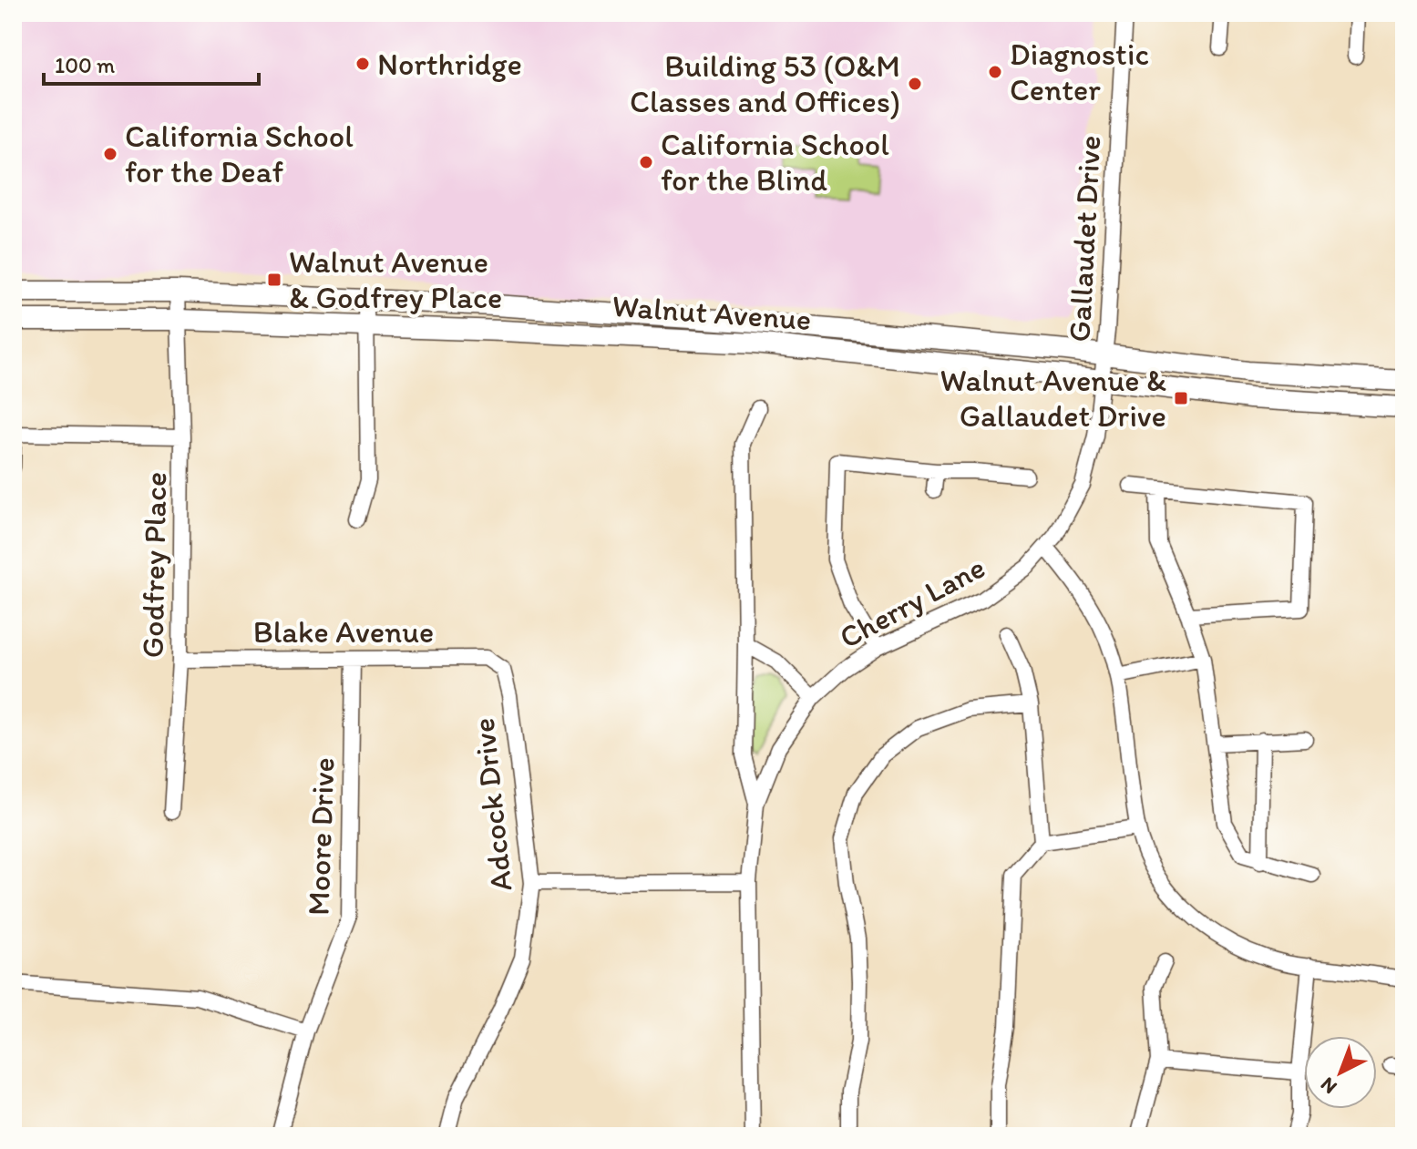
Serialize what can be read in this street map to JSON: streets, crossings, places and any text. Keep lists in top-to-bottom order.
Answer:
{
  "streets": {
    "main road": ["Walnut Avenue"],
    "street": [
      "Gallaudet Drive",
      "Godfrey Place",
      "Cherry Lane",
      "Blake Avenue",
      "Adcock Drive",
      "Moore Drive"
    ]
  },
  "crossings": [
    ["Gallaudet Drive", "Walnut Avenue"],
    ["Gallaudet Drive", "Cherry Lane"],
    ["Walnut Avenue", "Godfrey Place"],
    ["Walnut Avenue", "Cherry Lane"],
    ["Godfrey Place", "Blake Avenue"],
    ["Blake Avenue", "Adcock Drive"],
    ["Blake Avenue", "Moore Drive"]
  ],
  "places": {
    "other": [
      "Northridge",
      "Diagnostic Center",
      "Building 53 (O&M Classes and Offices)",
      "California School for the Deaf",
      "California School for the Blind"
    ],
    "transit": ["Walnut Avenue & Godfrey Place", "Walnut Avenue & Gallaudet Drive"]
  },
  "scale_bar": "100 m",
  "north": "bottom left"
}
